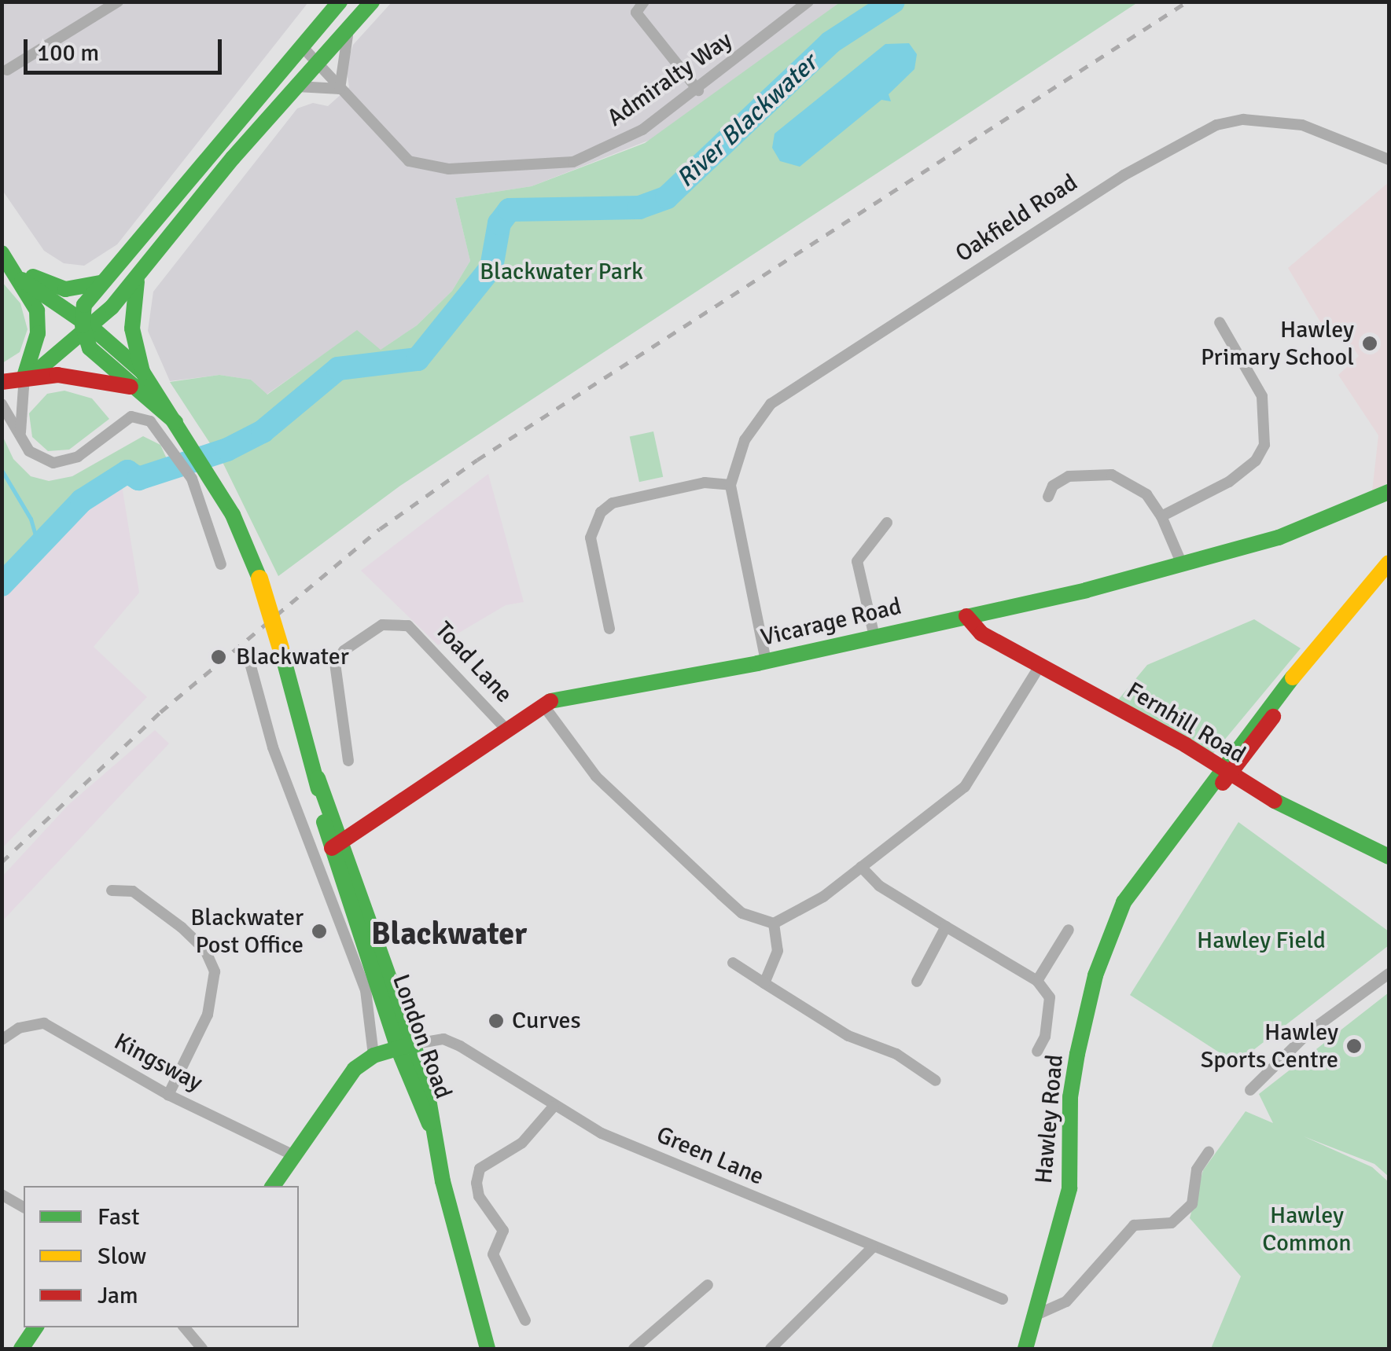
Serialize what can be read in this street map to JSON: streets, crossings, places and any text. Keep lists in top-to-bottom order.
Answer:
{
  "streets": {
    "main road": [
      "Vicarage Road",
      "Fernhill Road",
      "London Road",
      "Hawley Road"
    ],
    "street": [
      "Admiralty Way",
      "Oakfield Road",
      "Toad Lane",
      "Kingsway",
      "Green Lane"
    ]
  },
  "crossings": [
    ["Vicarage Road", "Toad Lane"],
    ["Vicarage Road", "Fernhill Road"],
    ["Vicarage Road", "London Road"],
    ["Fernhill Road", "Hawley Road"],
    ["London Road", "Green Lane"]
  ],
  "districts": ["Blackwater"],
  "water": ["River Blackwater"],
  "parks": ["Blackwater Park", "Hawley Field", "Hawley Common"],
  "places": [
    "Hawley Primary School",
    "Blackwater",
    "Blackwater Post Office",
    "Curves",
    "Hawley Sports Centre"
  ],
  "legend": ["Fast", "Slow", "Jam"],
  "scale_bar": "100 m"
}
